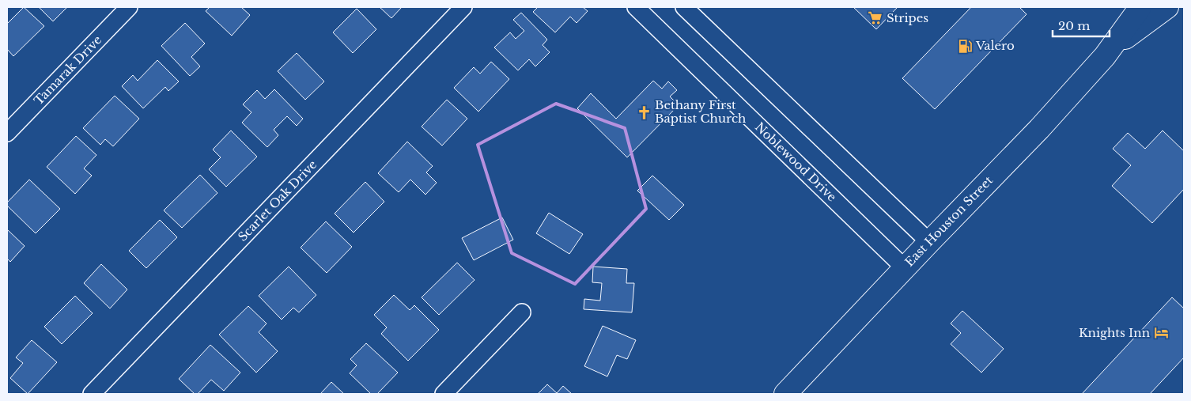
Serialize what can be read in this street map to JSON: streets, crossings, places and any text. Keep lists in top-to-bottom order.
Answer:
{
  "streets": {
    "main road": ["East Houston Street"],
    "street": ["Tamarak Drive", "Noblewood Drive", "Scarlet Oak Drive"]
  },
  "crossings": [
    ["Noblewood Drive", "East Houston Street"]
  ],
  "places": {
    "supermarket": ["Stripes"],
    "fuel station": ["Valero"],
    "church": ["Bethany First Baptist Church"],
    "hotel": ["Knights Inn"]
  },
  "scale_bar": "20 m"
}
